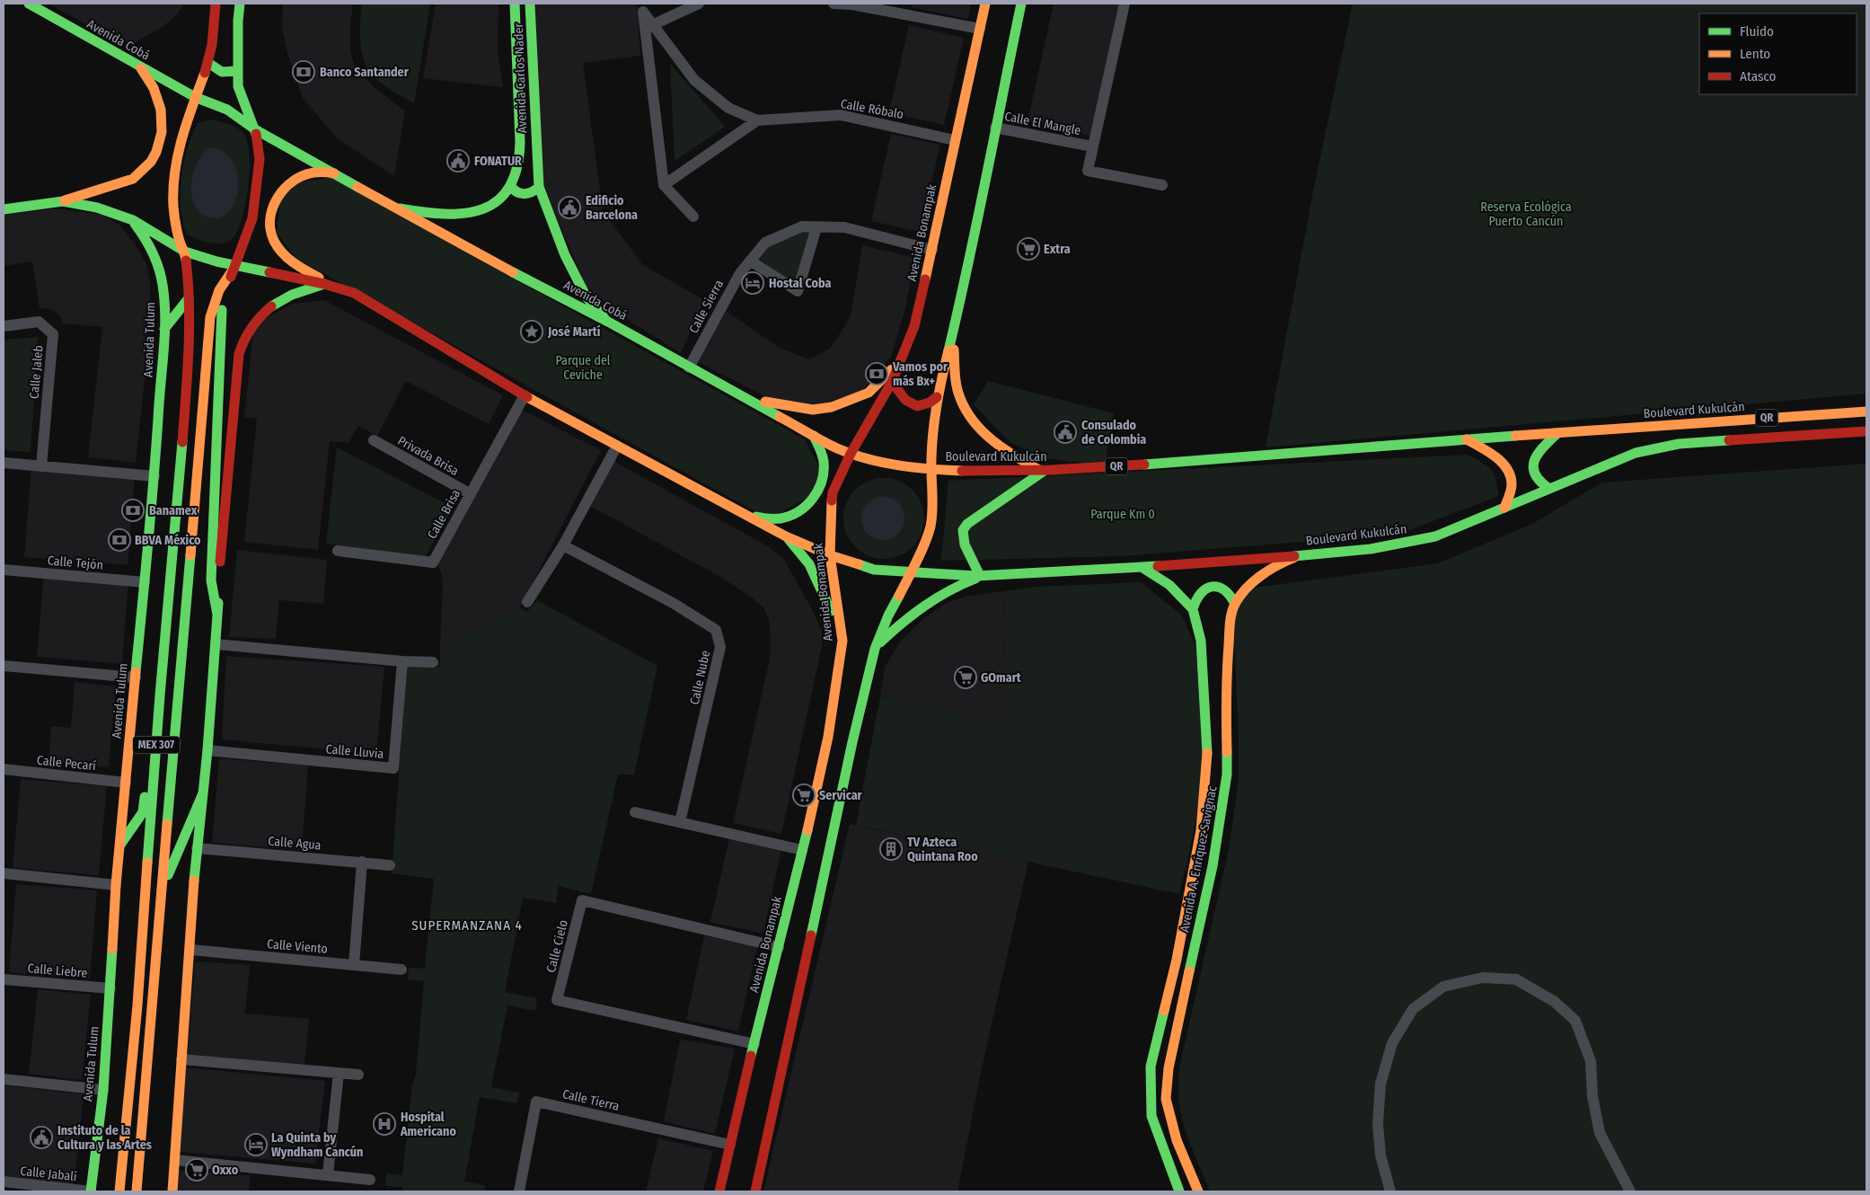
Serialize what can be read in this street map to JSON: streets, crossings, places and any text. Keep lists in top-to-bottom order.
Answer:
{
  "streets": {
    "main road": [
      "Avenida Cobá",
      "Avenida Carlos Nader",
      "Avenida Bonampak",
      "Avenida Tulum",
      "Boulevard Kukulcán",
      "QR",
      "MEX 307",
      "Avenida A. Enríquez Savignac"
    ],
    "street": [
      "Calle Róbalo",
      "Calle El Mangle",
      "Calle Sierra",
      "Calle Jaleb",
      "Privada Brisa",
      "Calle Brisa",
      "Calle Tejón",
      "Calle Nube",
      "Calle Lluvia",
      "Calle Pecarí",
      "Calle Agua",
      "Calle Viento",
      "Calle Cielo",
      "Calle Liebre",
      "Calle Tierra",
      "Calle Jabalí"
    ]
  },
  "crossings": [
    ["Avenida Cobá", "Avenida Carlos Nader"],
    ["Avenida Cobá", "Avenida Bonampak"],
    ["Avenida Cobá", "Calle Sierra"],
    ["Avenida Cobá", "Boulevard Kukulcán"],
    ["Calle Róbalo", "Avenida Bonampak"],
    ["Avenida Bonampak", "Calle Sierra"],
    ["Avenida Bonampak", "Boulevard Kukulcán"],
    ["Avenida Bonampak", "Calle Cielo"],
    ["Avenida Bonampak", "Calle Tierra"],
    ["Avenida Tulum", "Calle Tejón"],
    ["Avenida Tulum", "Calle Pecarí"],
    ["Avenida Tulum", "Calle Liebre"],
    ["Avenida Tulum", "Calle Jabalí"],
    ["Boulevard Kukulcán", "Avenida A. Enríquez Savignac"],
    ["Privada Brisa", "Calle Brisa"]
  ],
  "districts": ["SUPERMANZANA 4"],
  "parks": ["Reserva Ecológica Puerto Cancún", "Parque del Ceviche", "Parque Km 0"],
  "places": {
    "bank": [
      "Banco Santander",
      "Vamos por más Bx+",
      "Banamex",
      "BBVA México"
    ],
    "public building": [
      "FONATUR",
      "Edificio Barcelona",
      "Consulado de Colombia",
      "Instituto de la Cultura y las Artes"
    ],
    "supermarket": [
      "Extra",
      "GOmart",
      "Servicar",
      "Oxxo"
    ],
    "hotel": ["Hostal Coba", "La Quinta by Wyndham Cancún"],
    "place": ["José Martí"],
    "building": ["TV Azteca Quintana Roo"],
    "hospital": ["Hospital Americano"]
  },
  "legend": ["Fluido", "Lento", "Atasco"]
}
